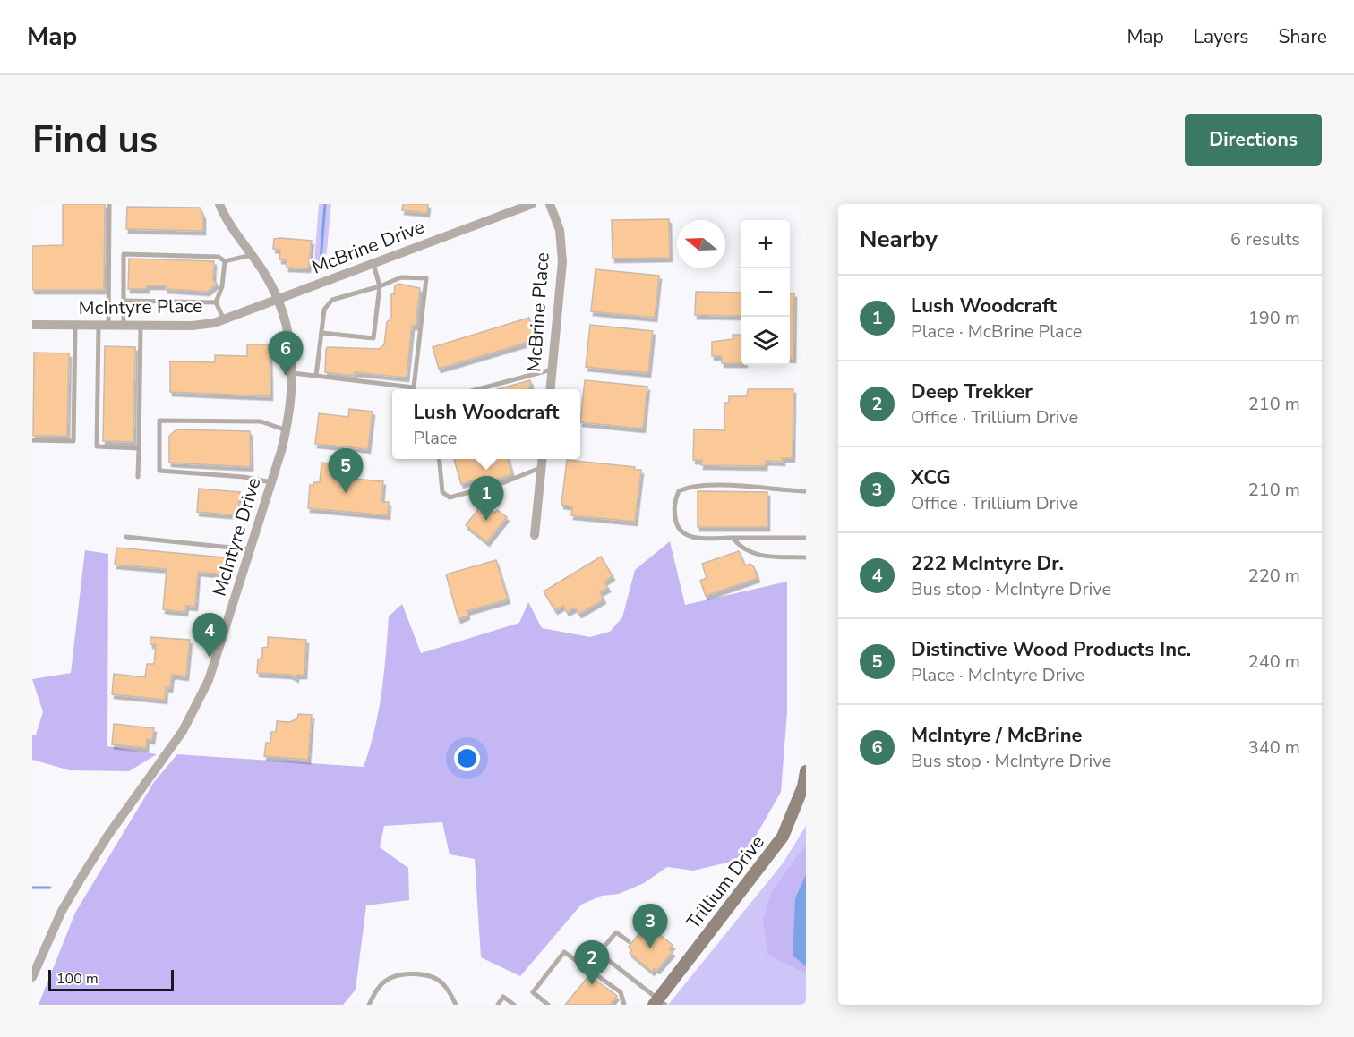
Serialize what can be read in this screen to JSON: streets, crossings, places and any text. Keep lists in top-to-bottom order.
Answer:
{
  "streets": {
    "street": [
      "McBrine Drive",
      "McIntyre Place",
      "McBrine Place",
      "McIntyre Drive",
      "Trillium Drive"
    ]
  },
  "crossings": [
    ["McBrine Drive", "McIntyre Place"],
    ["McBrine Drive", "McIntyre Drive"],
    ["McIntyre Place", "McIntyre Drive"]
  ],
  "scale_bar": "100 m",
  "north": "left",
  "page": {
    "header": "Map",
    "nav": ["Map", "Layers", "Share"],
    "buttons": "Directions",
    "title": "Find us",
    "heading": ["Nearby", "6 results"],
    "map_buttons": ["+", "−"],
    "list": [
      {
        "mark": "1",
        "name": "Lush Woodcraft",
        "note": "Place · McBrine Place",
        "value": "190 m"
      },
      {
        "mark": "2",
        "name": "Deep Trekker",
        "note": "Office · Trillium Drive",
        "value": "210 m"
      },
      {
        "mark": "3",
        "name": "XCG",
        "note": "Office · Trillium Drive",
        "value": "210 m"
      },
      {
        "mark": "4",
        "name": "222 McIntyre Dr.",
        "note": "Bus stop · McIntyre Drive",
        "value": "220 m"
      },
      {
        "mark": "5",
        "name": "Distinctive Wood Products Inc.",
        "note": "Place · McIntyre Drive",
        "value": "240 m"
      },
      {
        "mark": "6",
        "name": "McIntyre / McBrine",
        "note": "Bus stop · McIntyre Drive",
        "value": "340 m"
      }
    ],
    "pins": [
      "6",
      "5",
      "1",
      "4",
      "3",
      "2"
    ],
    "popup": ["Lush Woodcraft", "Place"],
    "scale": "100 m"
  }
}
